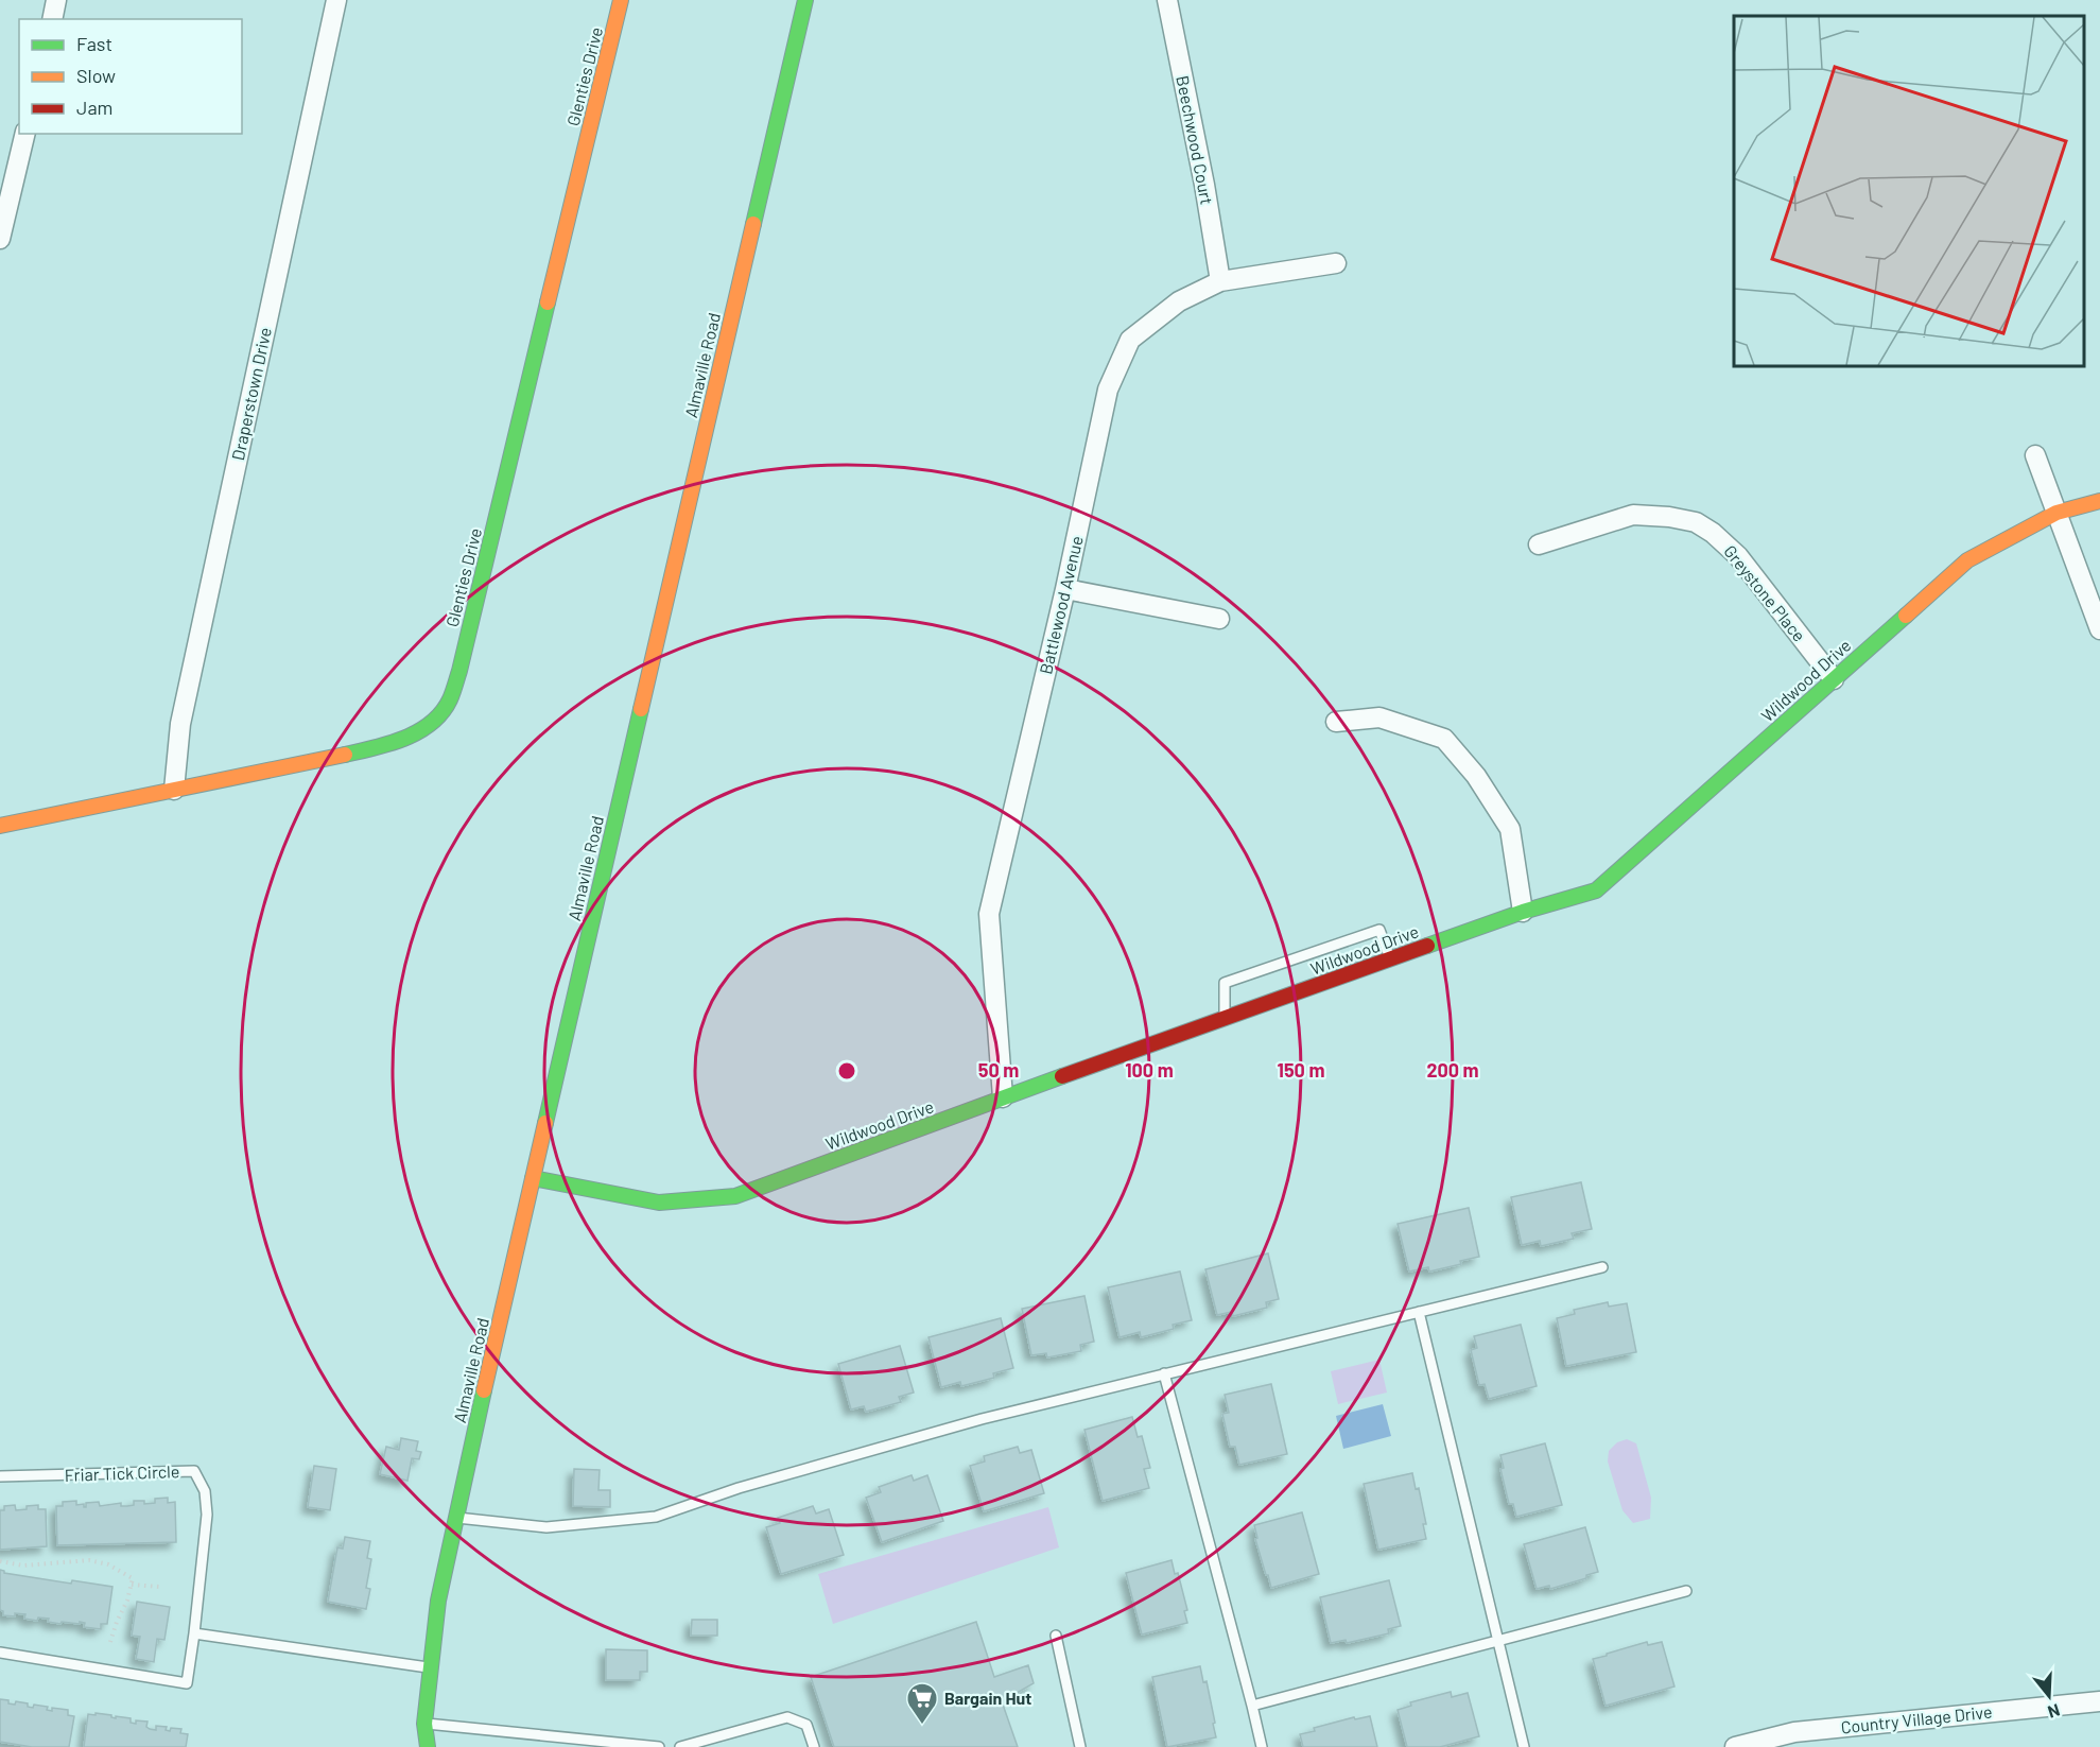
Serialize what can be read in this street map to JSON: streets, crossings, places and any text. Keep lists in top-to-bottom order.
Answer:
{
  "streets": {
    "street": [
      "Glenties Drive",
      "Beechwood Court",
      "Almaville Road",
      "Draperstown Drive",
      "Greystone Place",
      "Battlewood Avenue",
      "Wildwood Drive",
      "Country Village Drive"
    ],
    "lane": ["Friar Tick Circle"]
  },
  "crossings": [
    ["Glenties Drive", "Draperstown Drive"],
    ["Beechwood Court", "Battlewood Avenue"],
    ["Almaville Road", "Wildwood Drive"],
    ["Greystone Place", "Wildwood Drive"],
    ["Battlewood Avenue", "Wildwood Drive"]
  ],
  "places": {
    "supermarket": ["Bargain Hut"]
  },
  "legend": ["Fast", "Slow", "Jam"],
  "north": "bottom",
  "rings": [
    "50 m",
    "100 m",
    "150 m",
    "200 m"
  ]
}
